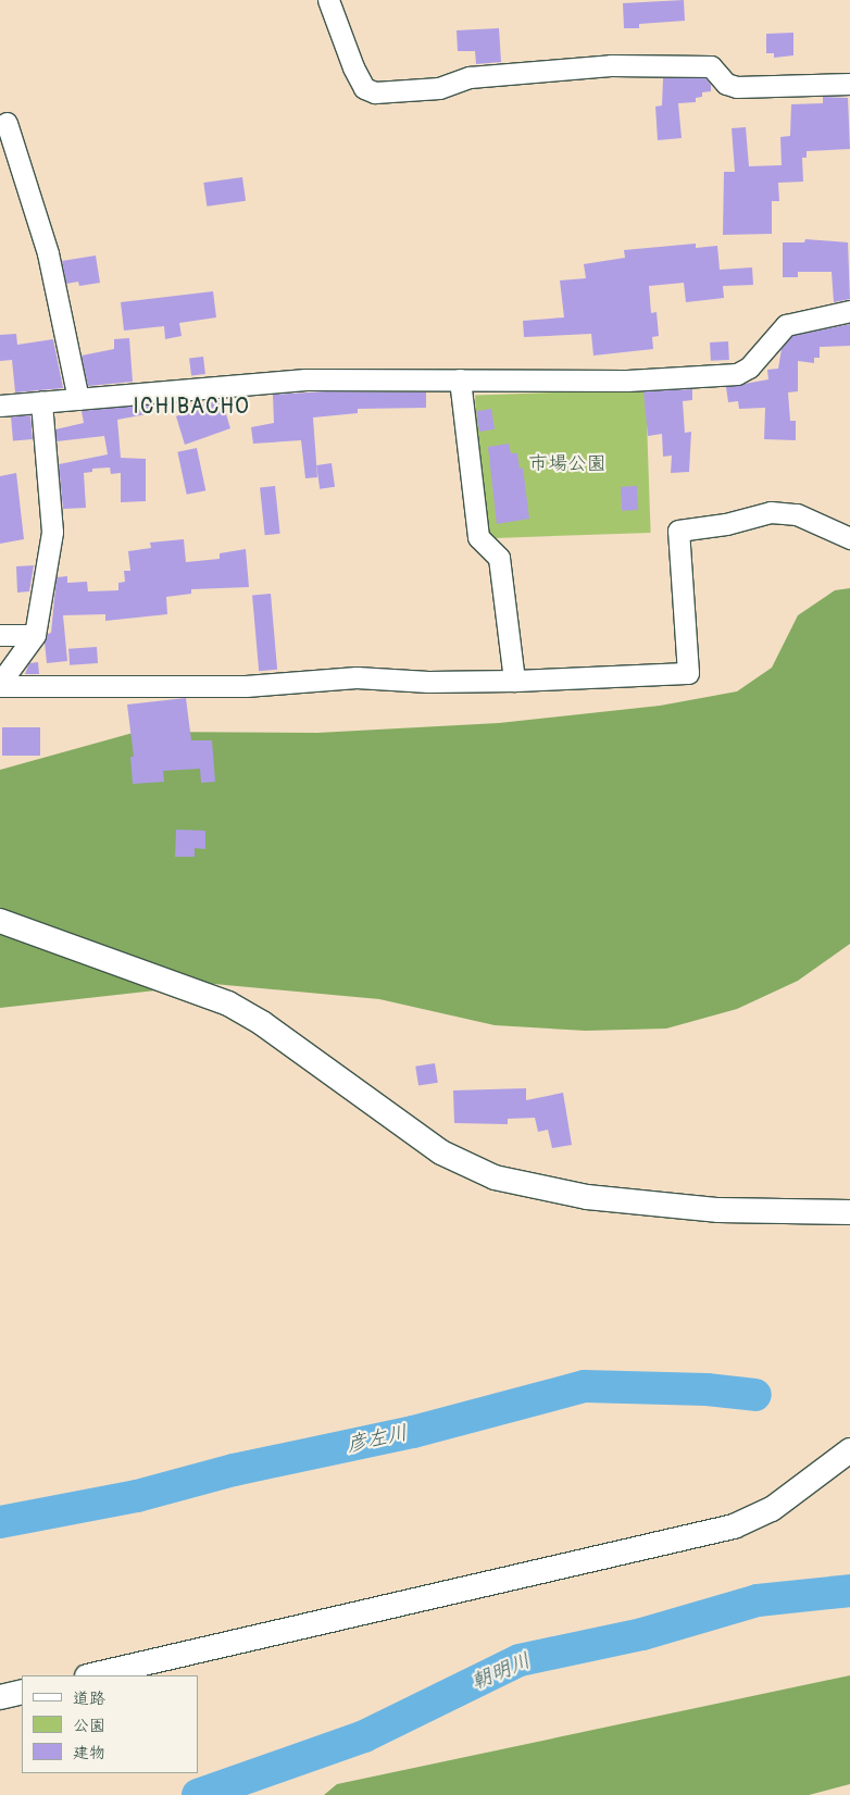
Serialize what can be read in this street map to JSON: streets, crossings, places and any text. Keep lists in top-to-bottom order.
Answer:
{
  "districts": ["ICHIBACHO"],
  "water": ["彦左川", "朝明川"],
  "parks": ["市場公園"],
  "legend": ["道路", "公園", "建物"]
}
